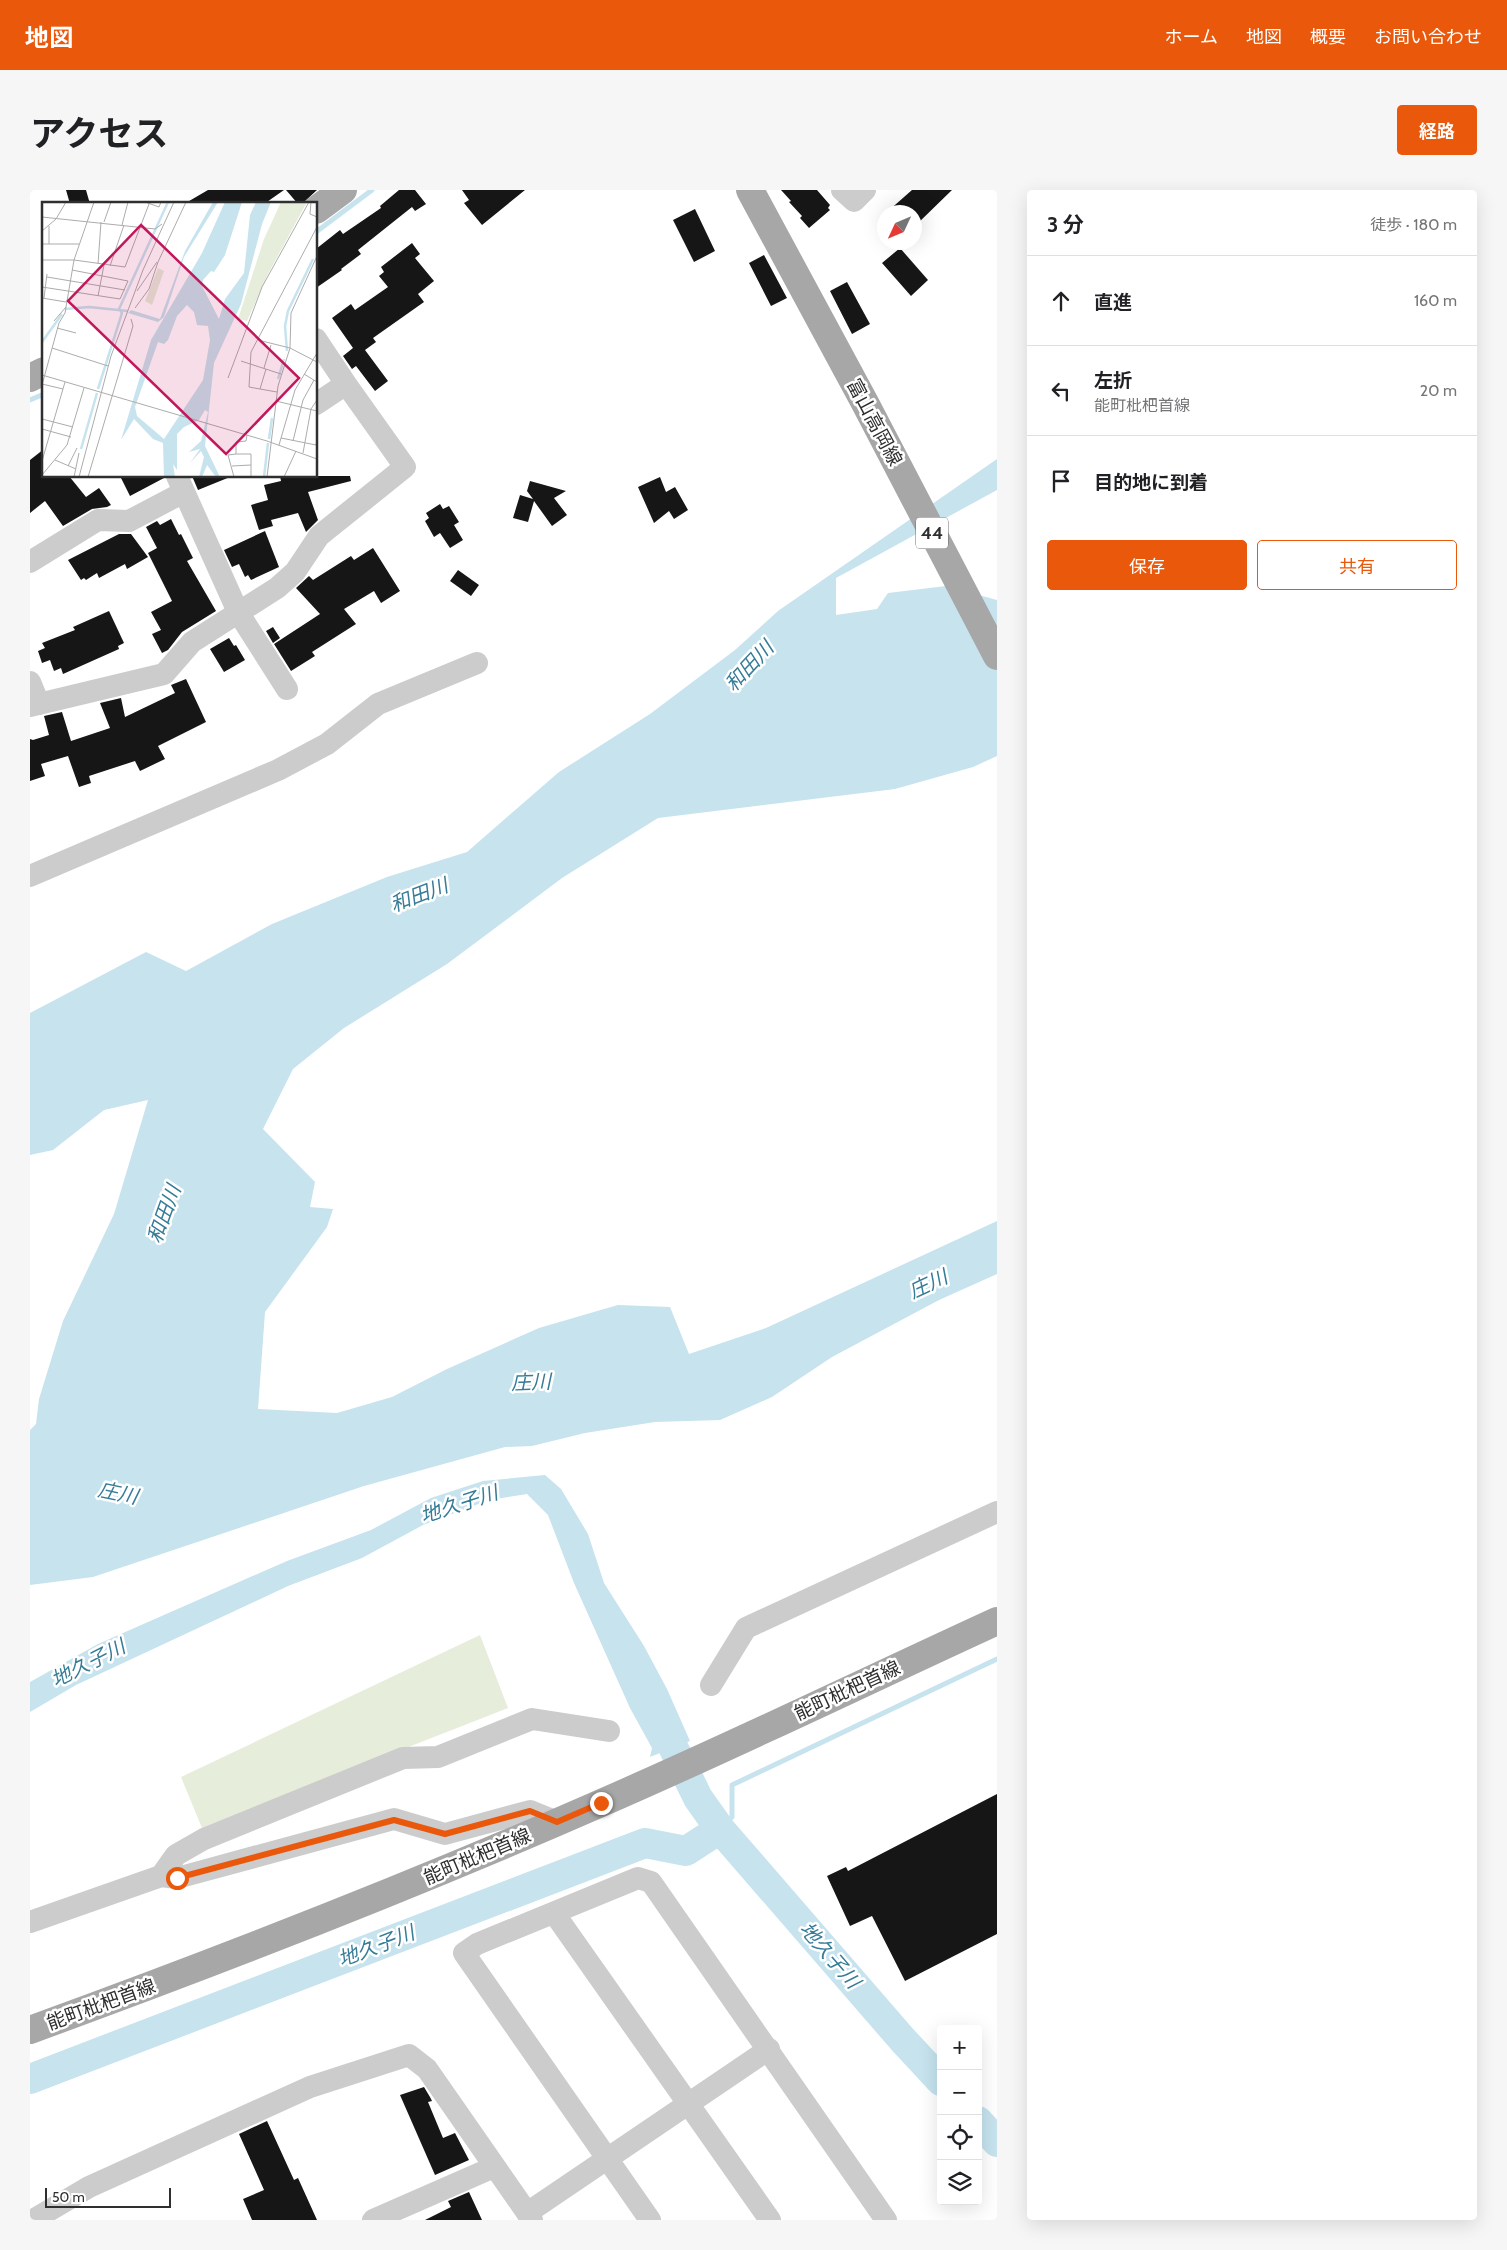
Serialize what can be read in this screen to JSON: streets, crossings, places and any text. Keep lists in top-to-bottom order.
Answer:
{
  "streets": {
    "main road": ["富山高岡線", "44", "能町枇杷首線"]
  },
  "water": ["和田川", "庄川", "地久子川"],
  "scale_bar": "50 m",
  "north": "bottom left",
  "page": {
    "header": "地図",
    "nav": [
      "ホーム",
      "地図",
      "概要",
      "お問い合わせ"
    ],
    "title": "アクセス",
    "buttons": [
      "経路",
      ["保存", "共有"]
    ],
    "heading": ["3 分", "徒歩 · 180 m"],
    "list": [
      ["直進", "160 m"],
      ["左折", "能町枇杷首線", "20 m"],
      "目的地に到着"
    ],
    "map_buttons": ["+", "−"],
    "scale": "50 m"
  }
}
